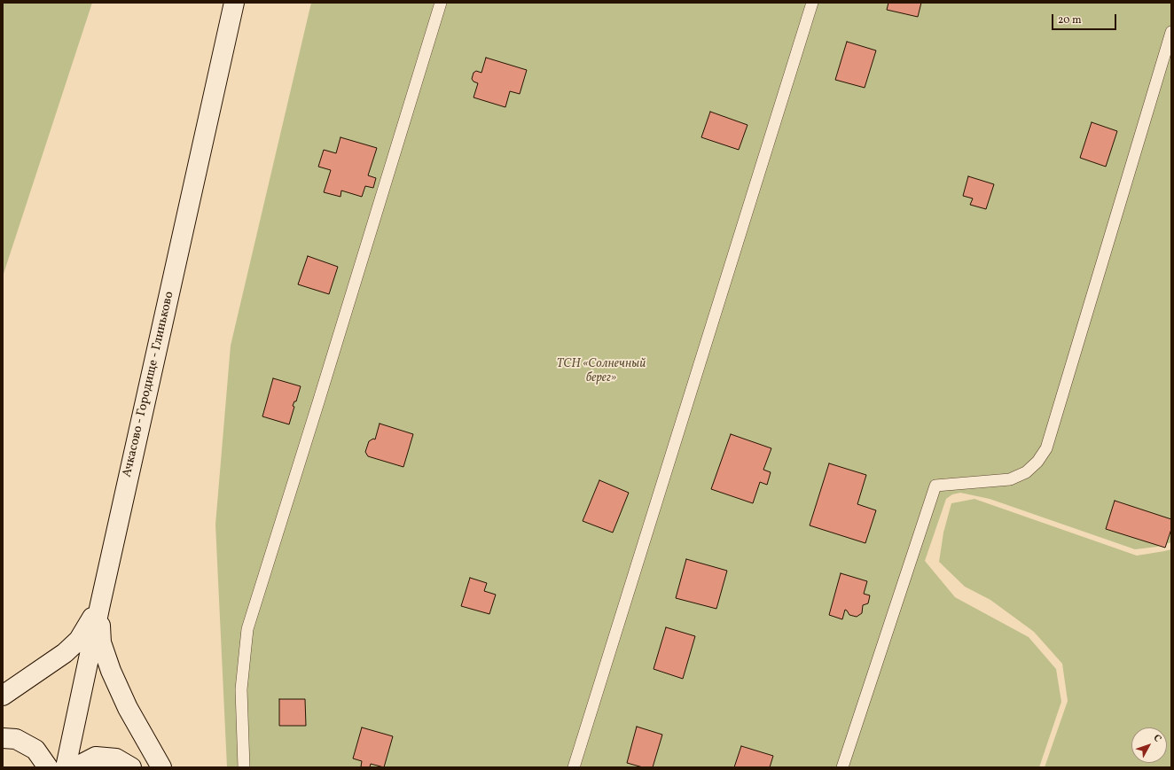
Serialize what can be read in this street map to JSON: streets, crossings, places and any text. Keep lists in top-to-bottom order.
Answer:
{
  "streets": {
    "street": ["Ачкасово - Городище - Глиньково"]
  },
  "parks": ["ТСН «Солнечный берег»"],
  "scale_bar": "20 m",
  "north": "top right"
}
